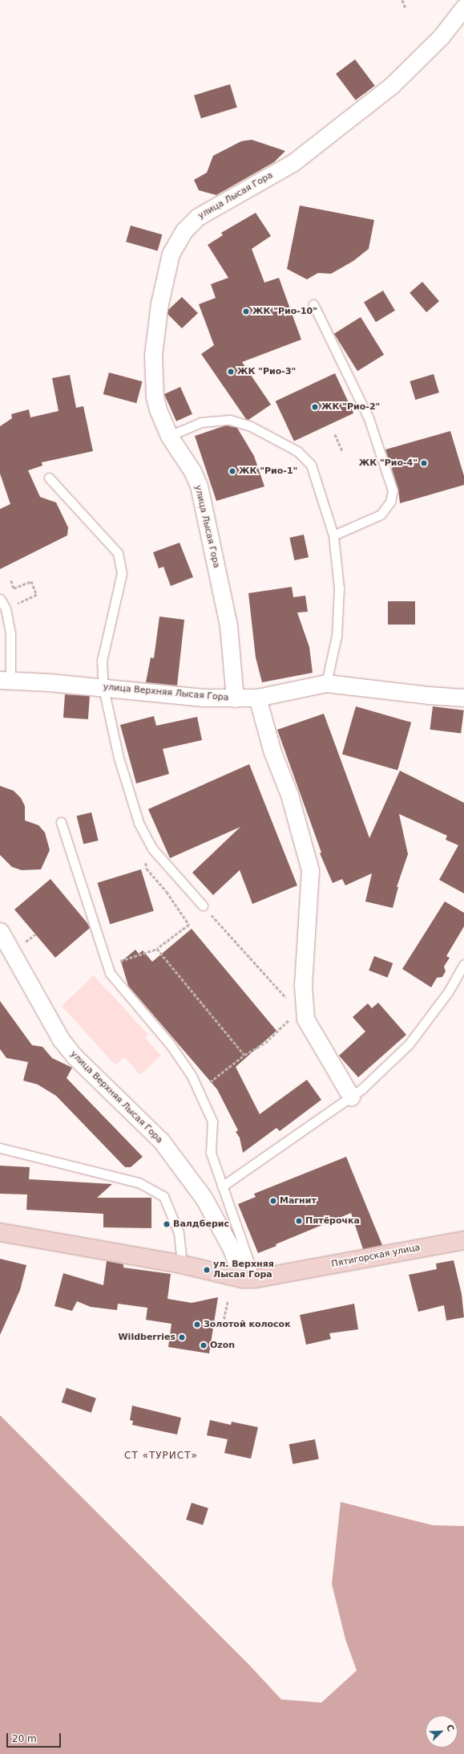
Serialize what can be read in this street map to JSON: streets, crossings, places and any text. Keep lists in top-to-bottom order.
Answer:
{
  "streets": {
    "street": ["улица Лысая Гора", "улица Верхняя Лысая Гора", "Пятигорская улица"]
  },
  "crossings": [
    ["улица Лысая Гора", "улица Верхняя Лысая Гора"],
    ["улица Верхняя Лысая Гора", "Пятигорская улица"]
  ],
  "districts": ["СТ «ТУРИСТ»"],
  "places": [
    "ЖК \"Рио-10\"",
    "ЖК \"Рио-3\"",
    "ЖК \"Рио-2\"",
    "ЖК \"Рио-4\"",
    "ЖК \"Рио-1\"",
    "Магнит",
    "Пятёрочка",
    "Валдберис",
    "ул. Верхняя Лысая Гора",
    "Золотой колосок",
    "Wildberries",
    "Ozon"
  ],
  "scale_bar": "20 m",
  "north": "top right"
}
